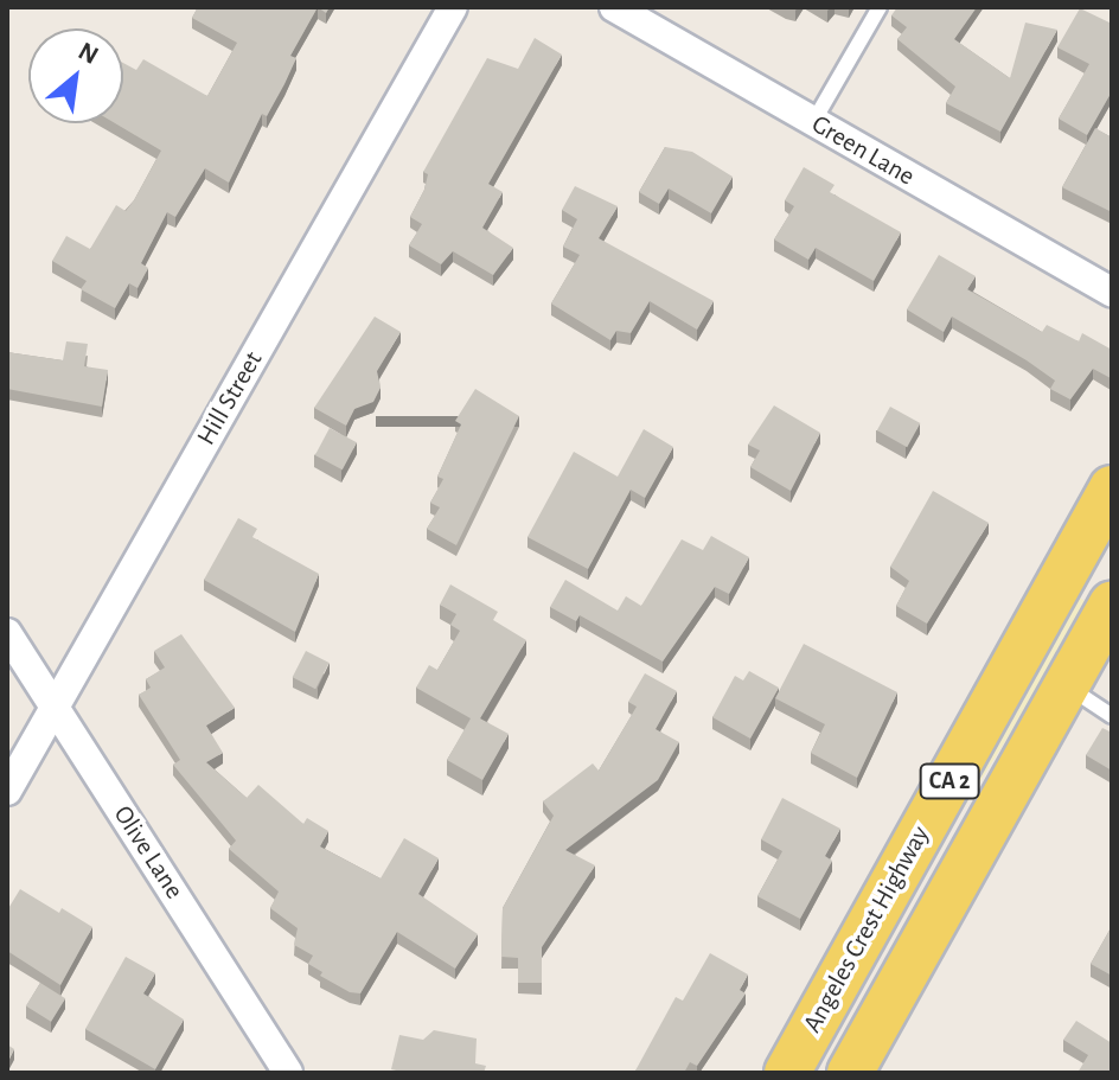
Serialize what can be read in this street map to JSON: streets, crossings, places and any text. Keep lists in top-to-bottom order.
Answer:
{
  "streets": {
    "main road": ["CA 2", "Angeles Crest Highway"],
    "street": ["Green Lane", "Hill Street", "Olive Lane"]
  },
  "crossings": [
    ["Hill Street", "Olive Lane"]
  ],
  "north": "top right"
}
